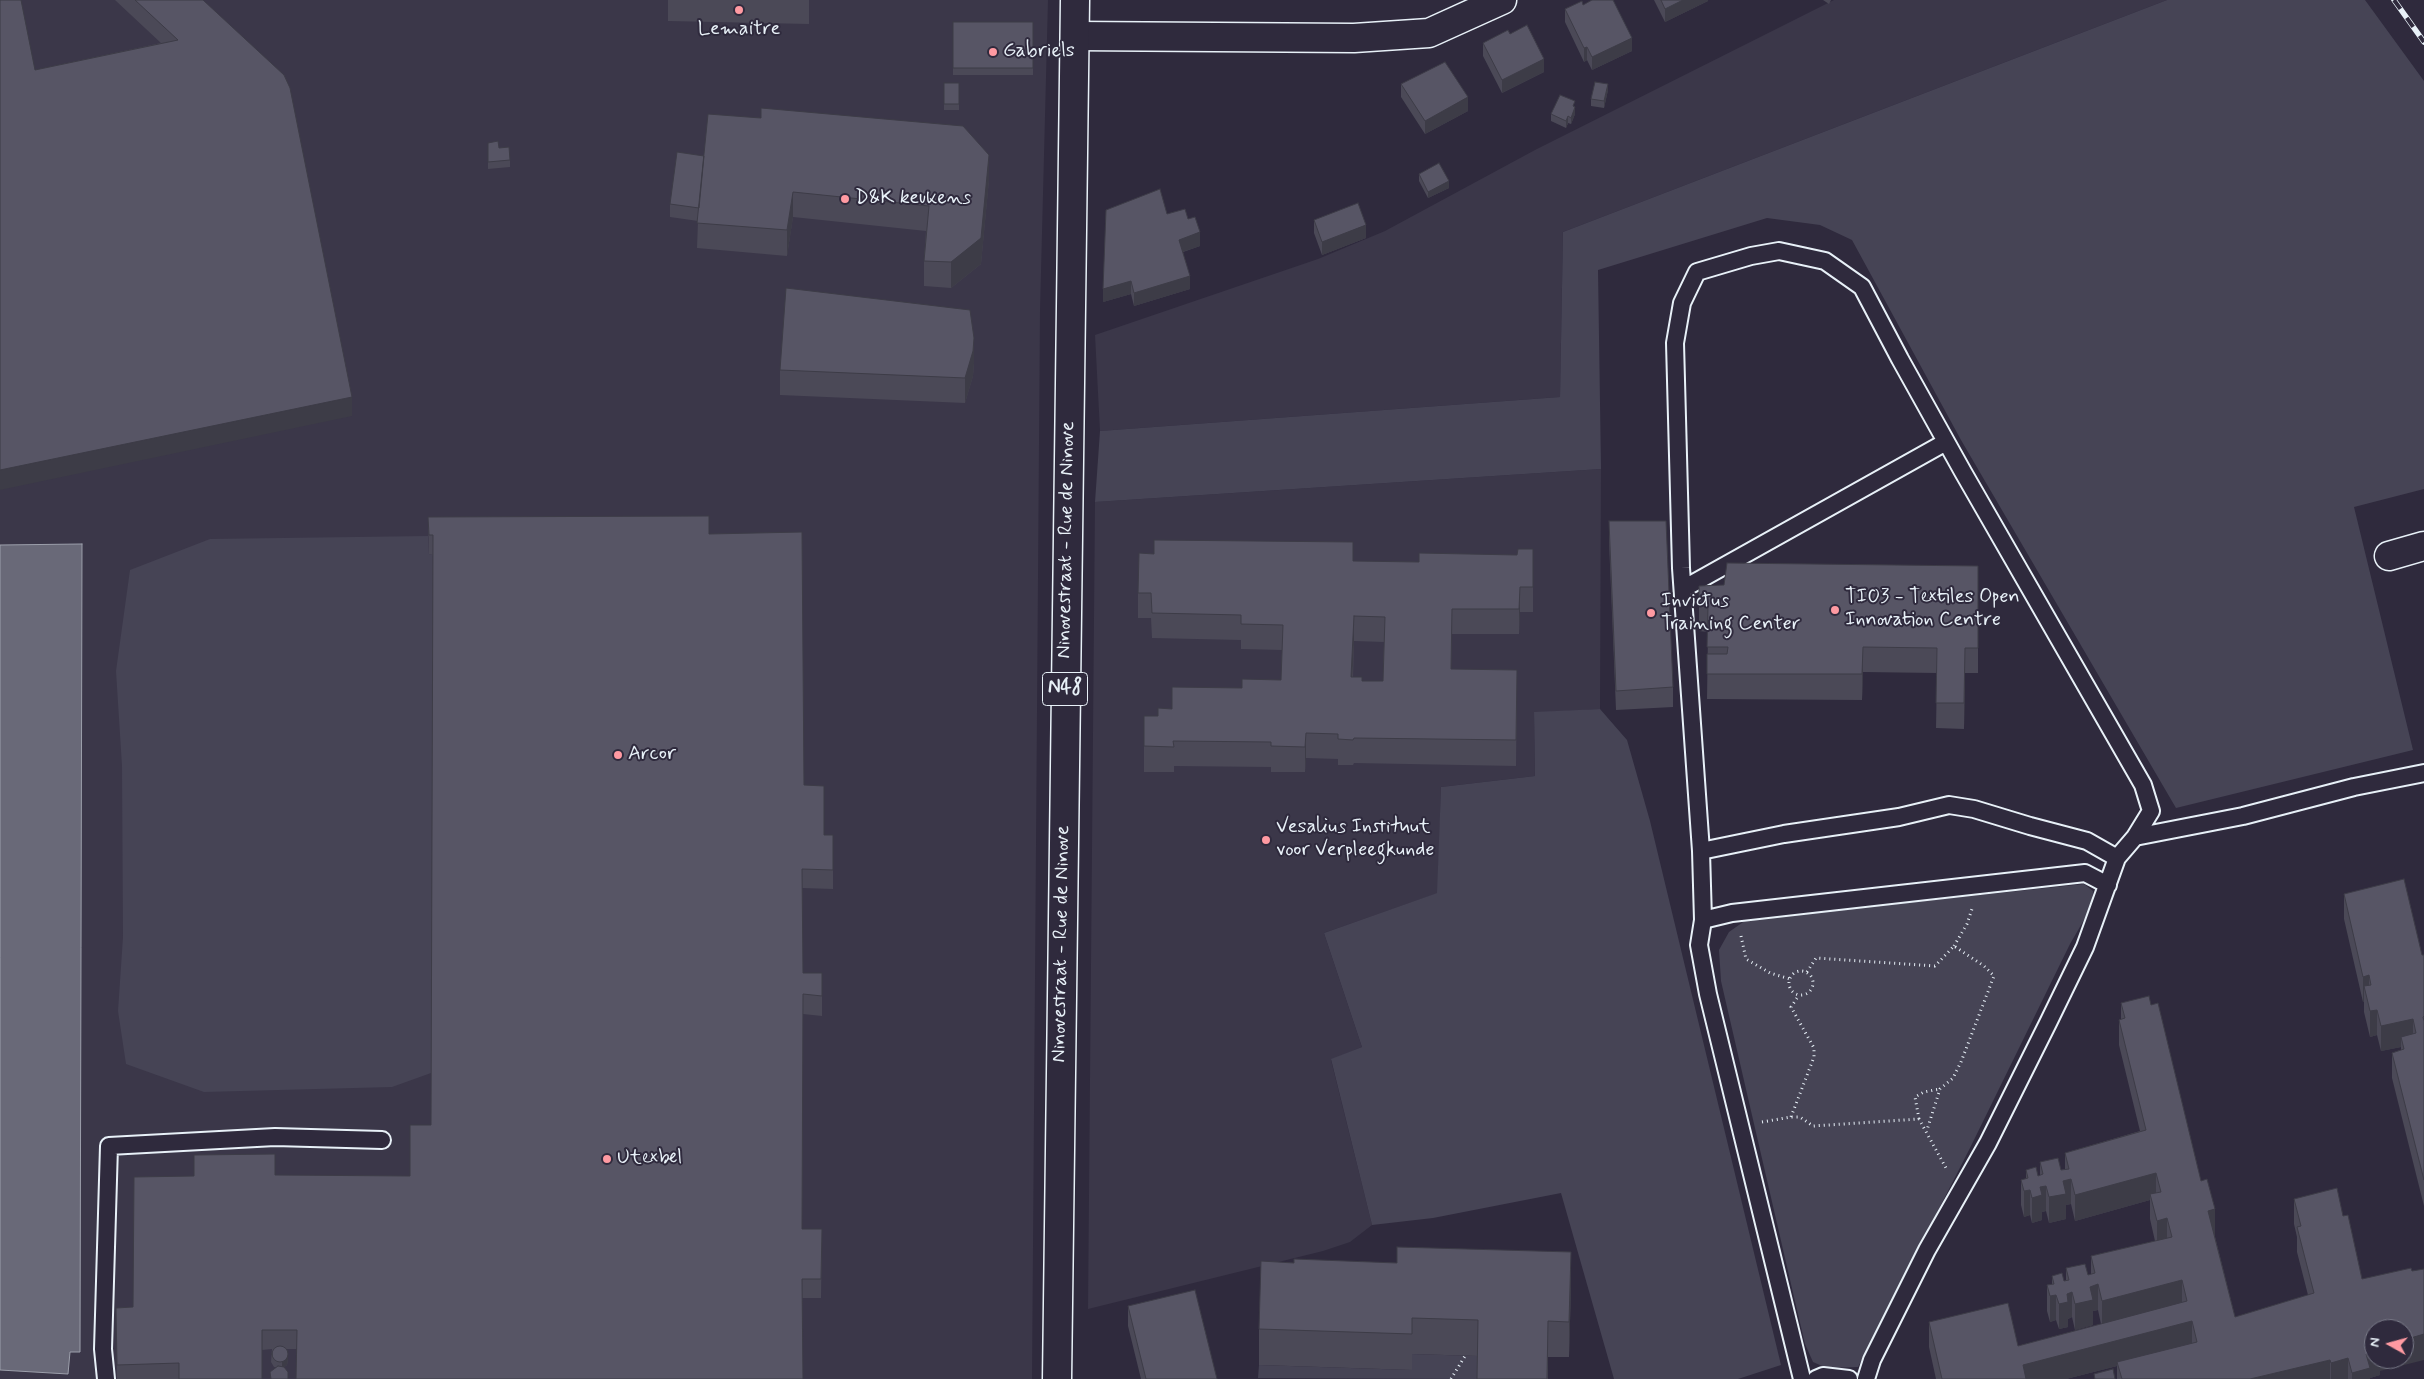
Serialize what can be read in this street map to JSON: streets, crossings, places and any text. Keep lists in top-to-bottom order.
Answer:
{
  "streets": {
    "main road": ["Ninovestraat - Rue de Ninove", "N48"]
  },
  "places": [
    "Lemaitre",
    "Gabriels",
    "D&K keukens",
    "TIO3 - Textiles Open Innovation Centre",
    "Invictus Training Center",
    "Arcor",
    "Vesalius Instituut voor Verpleegkunde",
    "Utexbel"
  ],
  "north": "left"
}
